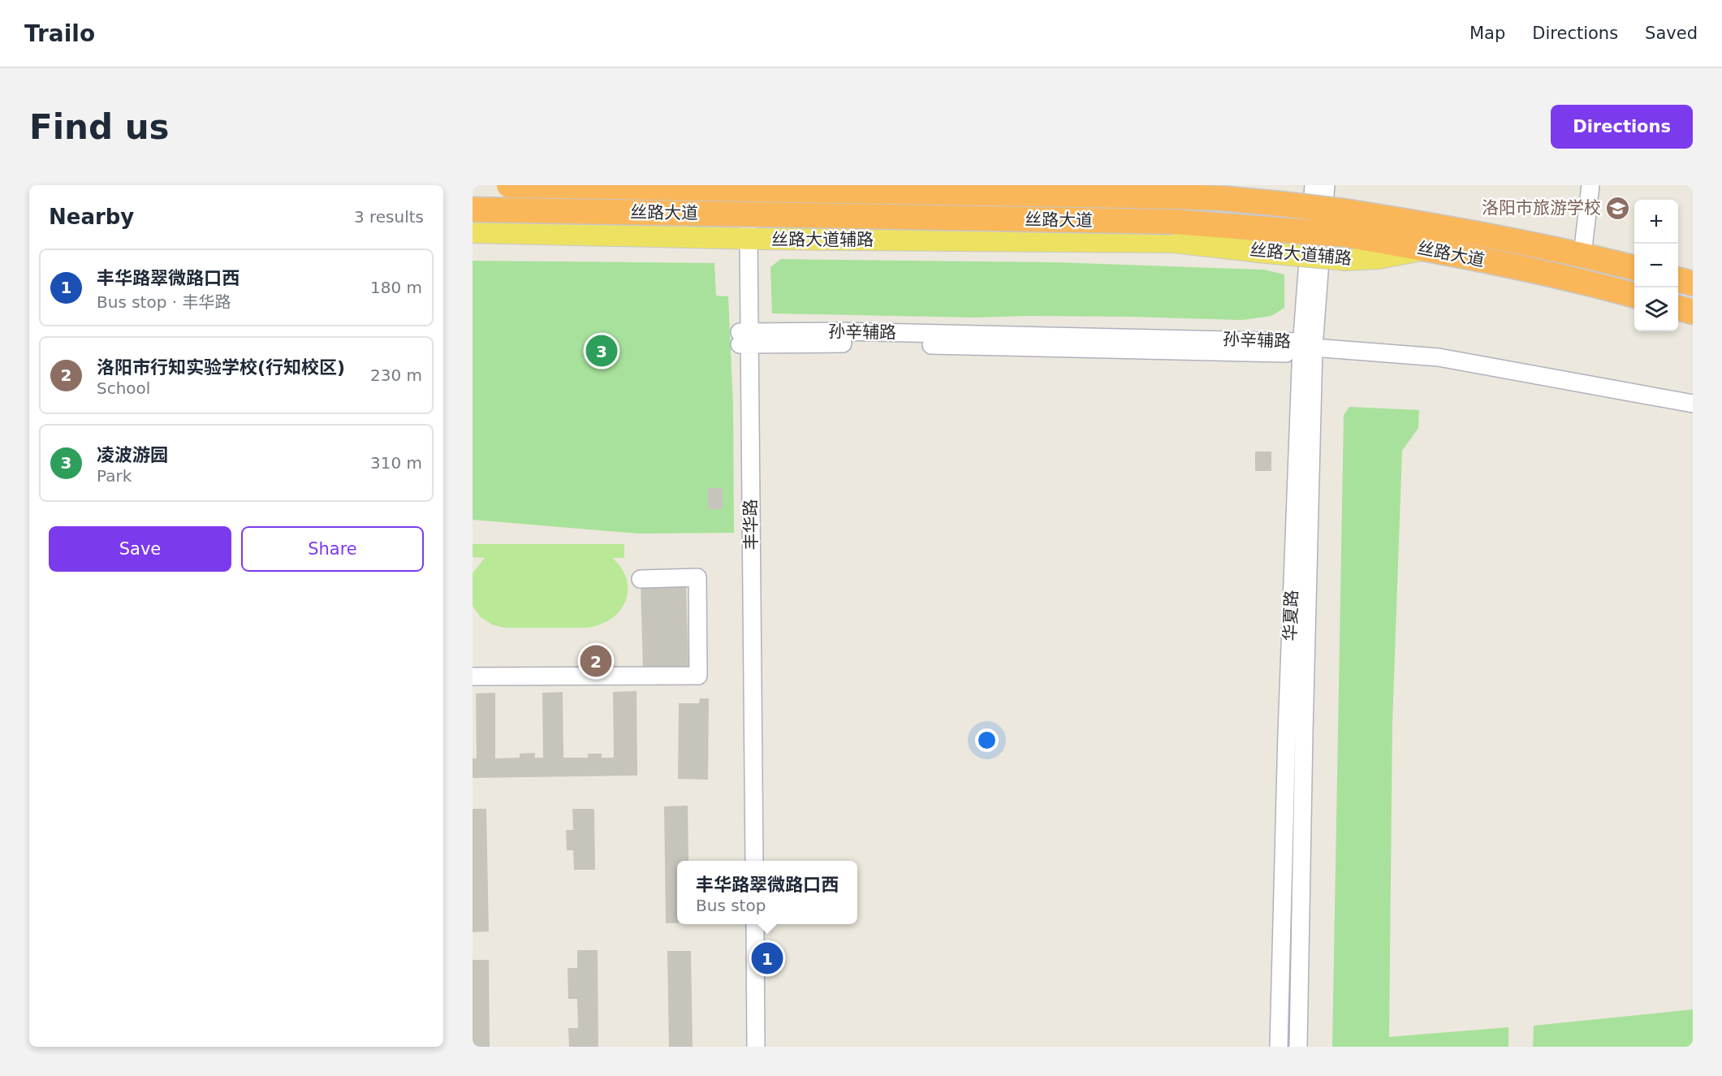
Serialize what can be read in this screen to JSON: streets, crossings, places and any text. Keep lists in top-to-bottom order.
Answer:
{
  "streets": {
    "highway": ["丝路大道"],
    "main road": ["丝路大道辅路"],
    "street": ["孙辛辅路", "丰华路", "华夏路"]
  },
  "crossings": [
    ["丝路大道", "丝路大道辅路"],
    ["丝路大道辅路", "丰华路"],
    ["孙辛辅路", "丰华路"],
    ["孙辛辅路", "华夏路"]
  ],
  "places": {
    "school or university": ["洛阳市旅游学校"]
  },
  "page": {
    "header": "Trailo",
    "nav": ["Map", "Directions", "Saved"],
    "buttons": [
      "Directions",
      ["Save", "Share"]
    ],
    "title": "Find us",
    "heading": ["Nearby", "3 results"],
    "map_buttons": ["+", "−"],
    "list": [
      {
        "mark": "1",
        "name": "丰华路翠微路口西",
        "note": "Bus stop · 丰华路",
        "value": "180 m"
      },
      {
        "mark": "2",
        "name": "洛阳市行知实验学校(行知校区)",
        "note": "School",
        "value": "230 m"
      },
      {
        "mark": "3",
        "name": "凌波游园",
        "note": "Park",
        "value": "310 m"
      }
    ],
    "pins": ["3", "2", "1"],
    "popup": ["丰华路翠微路口西", "Bus stop"]
  }
}
